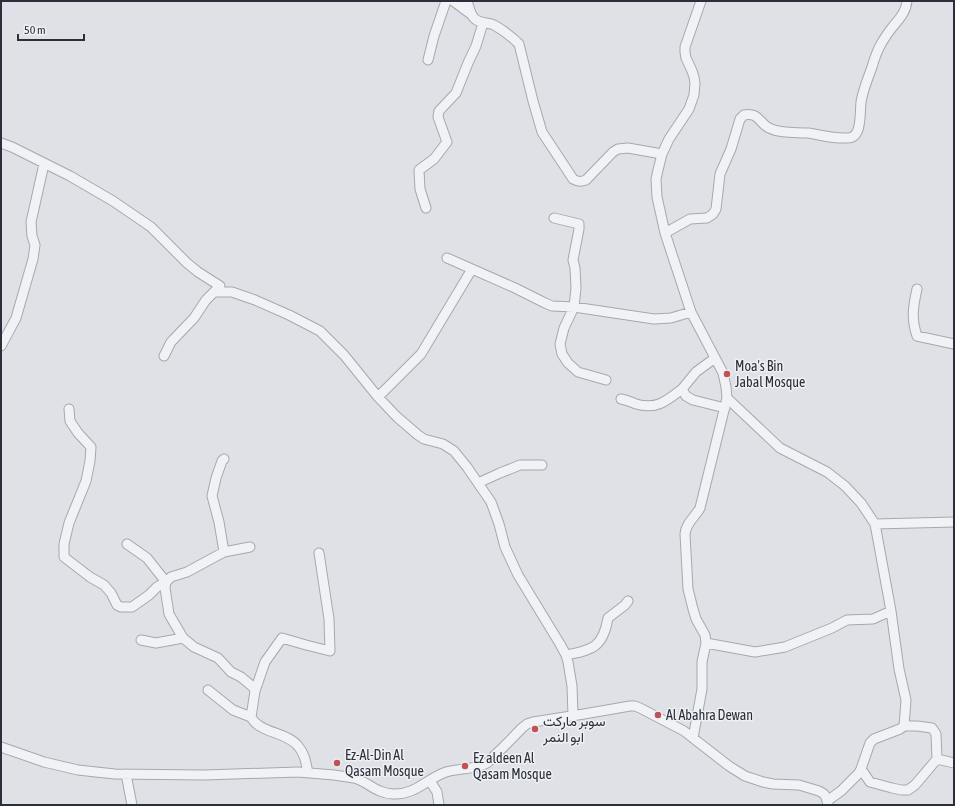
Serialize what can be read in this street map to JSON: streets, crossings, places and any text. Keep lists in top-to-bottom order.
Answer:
{
  "places": [
    "Moa's Bin Jabal Mosque",
    "Al Abahra Dewan",
    "سوبر ماركت ابو النمر",
    "Ez-Al-Din Al Qasam Mosque",
    "Ez aldeen Al Qasam Mosque"
  ],
  "scale_bar": "50 m"
}
